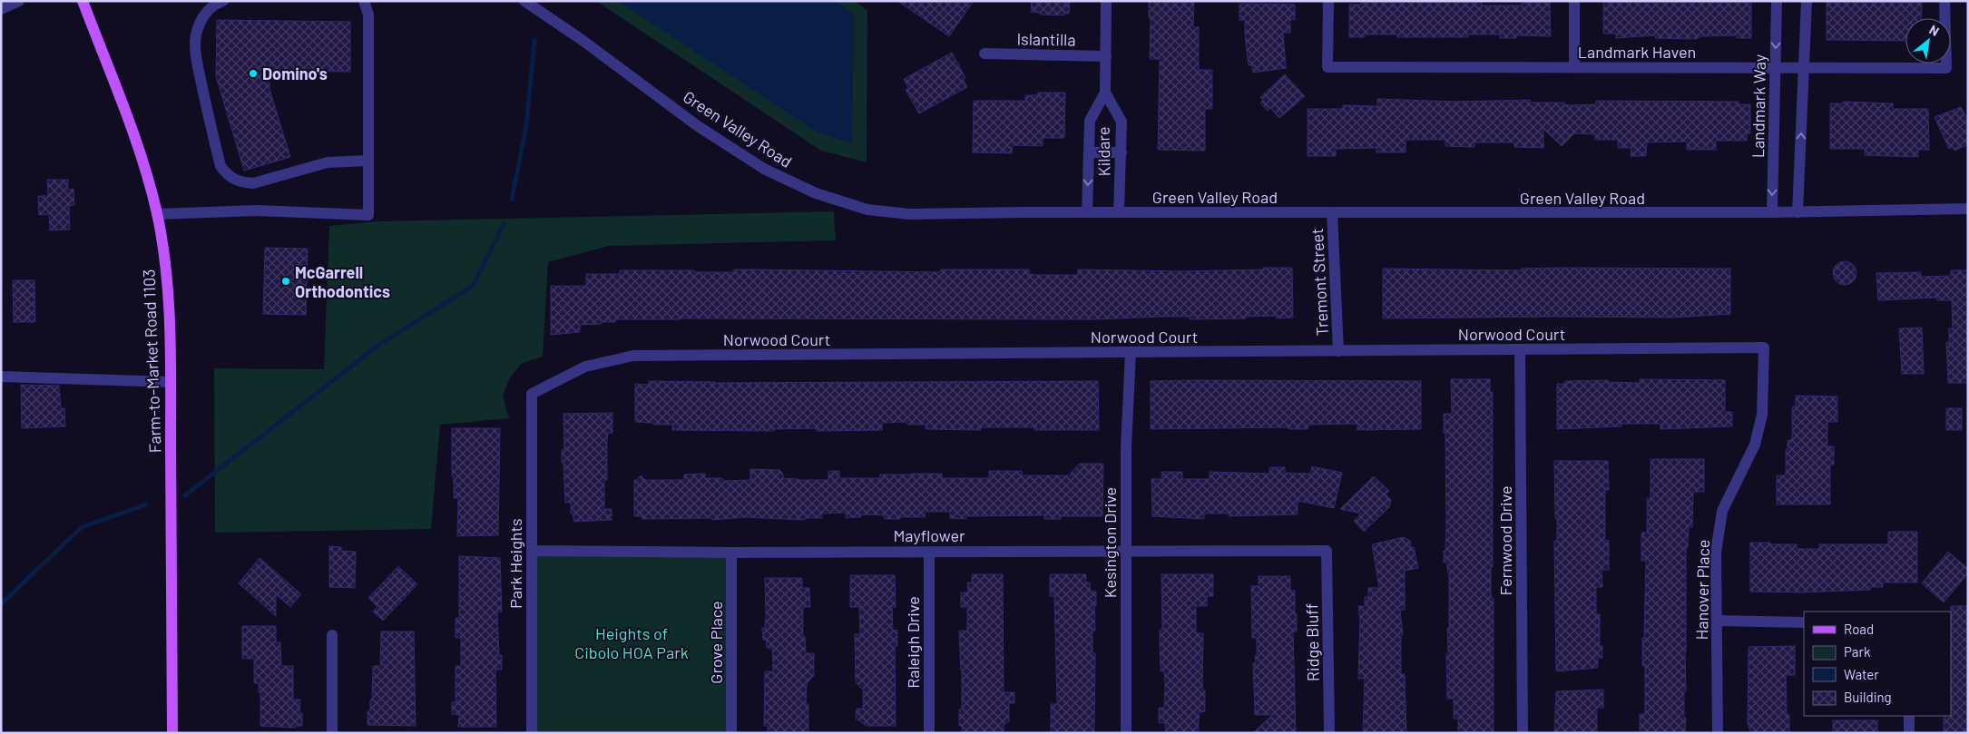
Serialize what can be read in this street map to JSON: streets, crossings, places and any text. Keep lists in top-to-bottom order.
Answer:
{
  "streets": {
    "main road": ["Farm-to-Market Road 1103"],
    "street": [
      "Islantilla",
      "Landmark Haven",
      "Landmark Way",
      "Green Valley Road",
      "Kildare",
      "Tremont Street",
      "Norwood Court",
      "Mayflower",
      "Fernwood Drive",
      "Kesington Drive",
      "Park Heights",
      "Hanover Place",
      "Grove Place",
      "Raleigh Drive",
      "Ridge Bluff"
    ]
  },
  "crossings": [
    ["Islantilla", "Kildare"],
    ["Landmark Haven", "Landmark Way"],
    ["Landmark Way", "Green Valley Road"],
    ["Green Valley Road", "Kildare"],
    ["Green Valley Road", "Tremont Street"],
    ["Tremont Street", "Norwood Court"],
    ["Norwood Court", "Fernwood Drive"],
    ["Norwood Court", "Kesington Drive"],
    ["Norwood Court", "Park Heights"],
    ["Norwood Court", "Hanover Place"],
    ["Mayflower", "Kesington Drive"],
    ["Mayflower", "Park Heights"],
    ["Mayflower", "Grove Place"],
    ["Mayflower", "Raleigh Drive"],
    ["Mayflower", "Ridge Bluff"]
  ],
  "parks": ["Heights of Cibolo HOA Park"],
  "places": ["Domino's", "McGarrell Orthodontics"],
  "legend": [
    "Road",
    "Park",
    "Water",
    "Building"
  ],
  "north": "top right"
}
